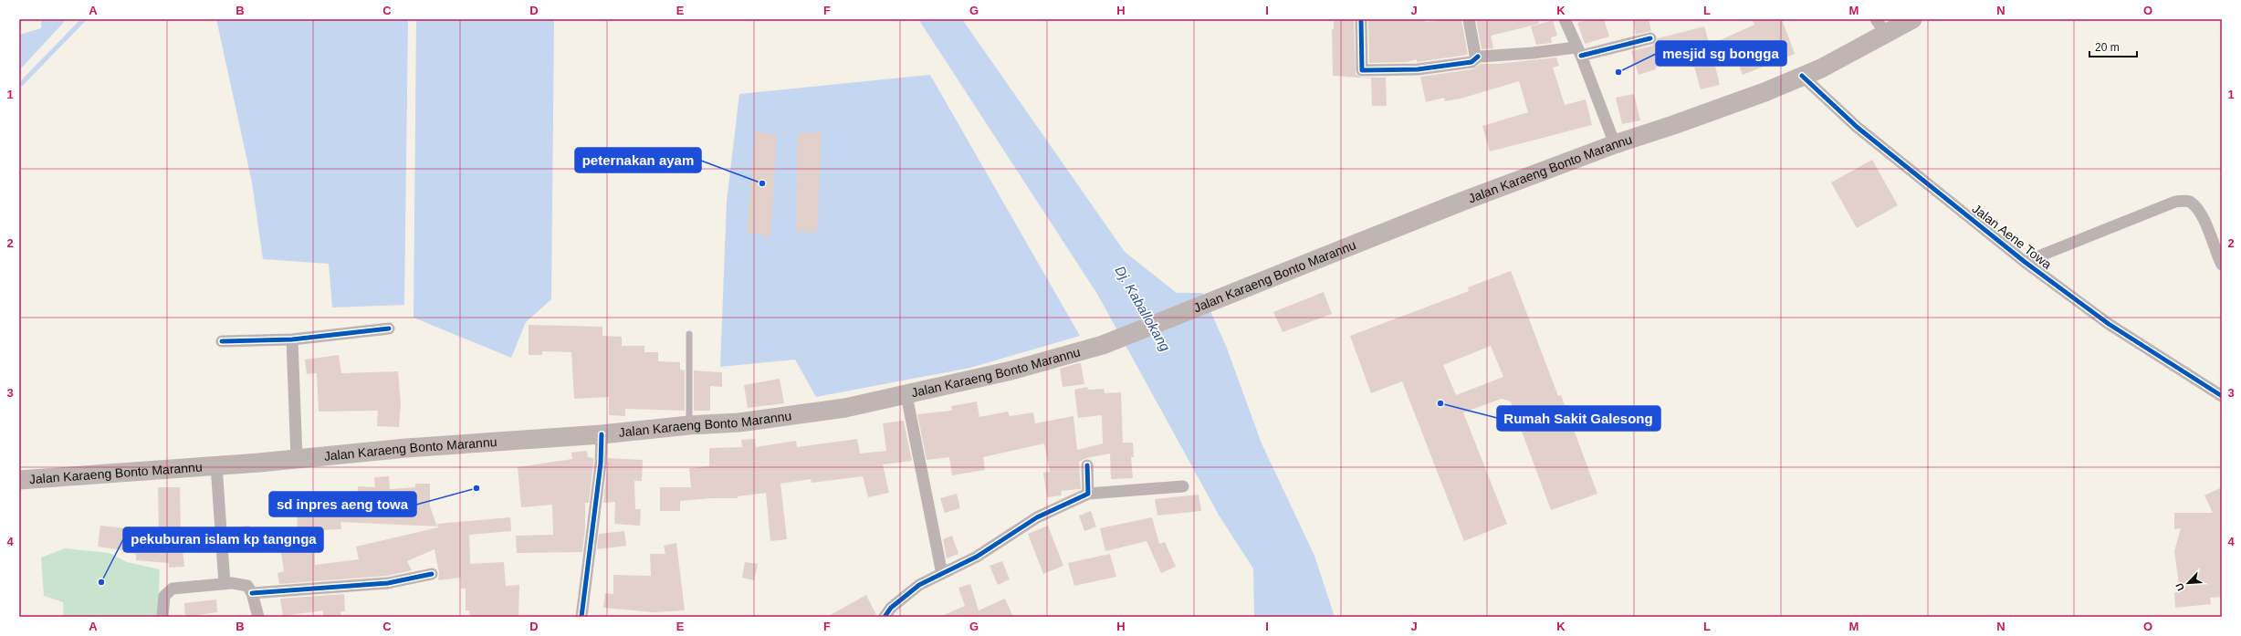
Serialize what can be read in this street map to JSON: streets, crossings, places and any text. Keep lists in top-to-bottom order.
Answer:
{
  "streets": {
    "main road": ["Jalan Karaeng Bonto Marannu"],
    "street": ["Jalan Aene Towa"]
  },
  "crossings": [
    ["Jalan Karaeng Bonto Marannu", "Jalan Aene Towa"]
  ],
  "water": ["Dj. Kaballokang"],
  "places": [
    "mesjid sg bongga",
    "peternakan ayam",
    "Rumah Sakit Galesong",
    "sd inpres aeng towa",
    "pekuburan islam kp tangnga"
  ],
  "scale_bar": "20 m",
  "north": "bottom left",
  "grid": {
    "columns": [
      "A",
      "B",
      "C",
      "D",
      "E",
      "F",
      "G",
      "H",
      "I",
      "J",
      "K",
      "L",
      "M",
      "N",
      "O"
    ],
    "rows": [
      "1",
      "2",
      "3",
      "4"
    ]
  }
}
